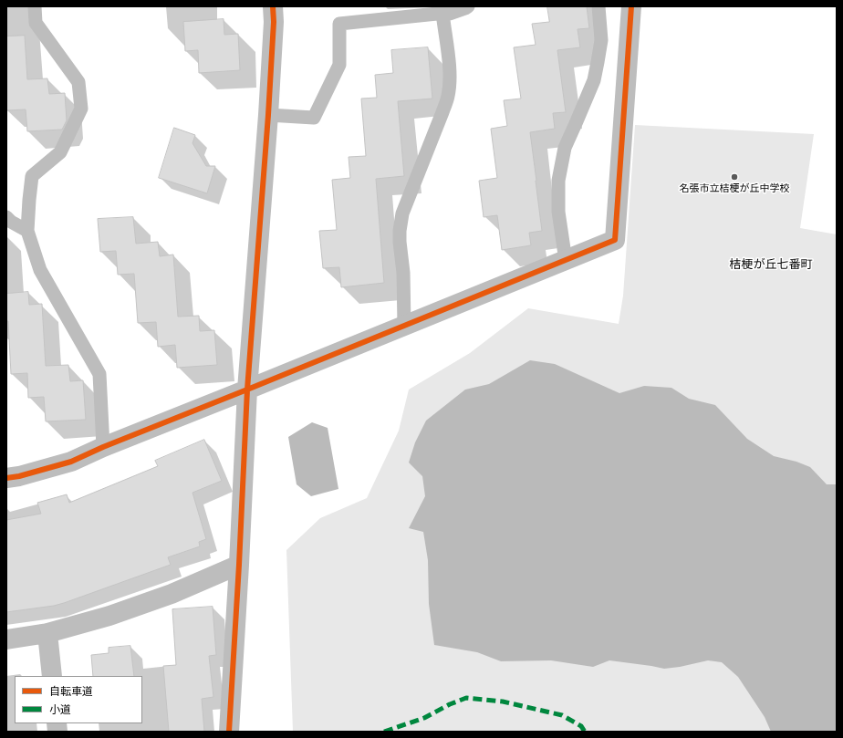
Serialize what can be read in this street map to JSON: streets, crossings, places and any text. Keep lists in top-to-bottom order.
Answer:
{
  "districts": ["桔梗が丘七番町"],
  "places": ["名張市立桔梗が丘中学校"],
  "legend": ["自転車道", "小道"]
}
